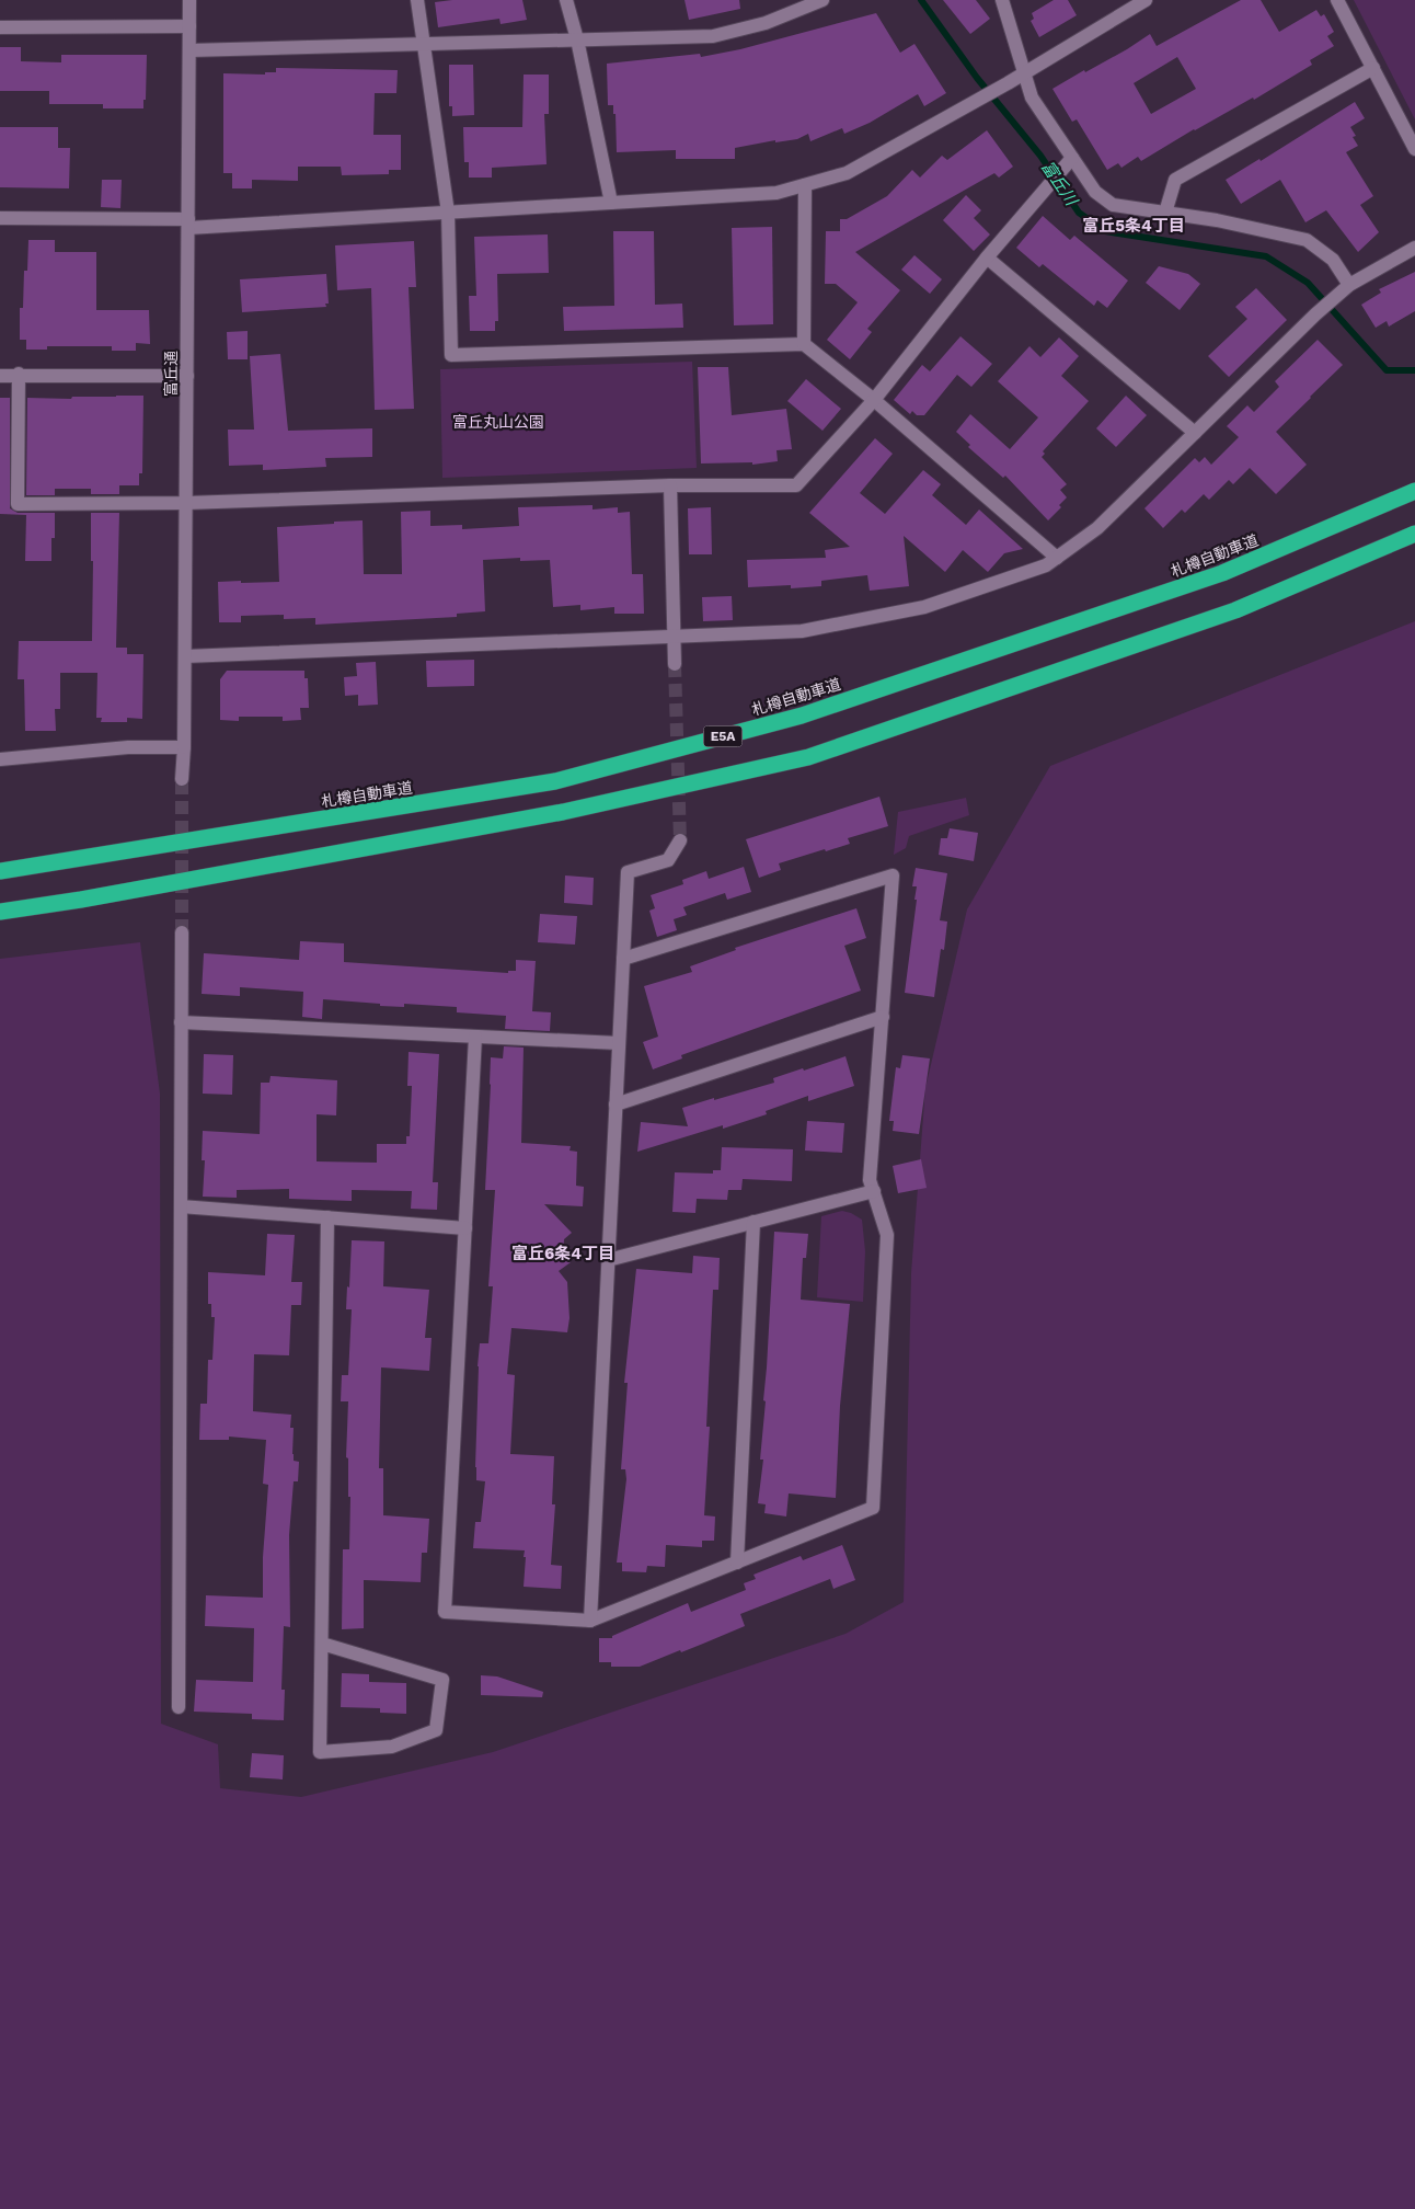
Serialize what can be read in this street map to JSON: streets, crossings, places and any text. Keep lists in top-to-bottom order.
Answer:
{
  "streets": {
    "highway": ["札樽自動車道", "E5A"],
    "street": ["富丘通"]
  },
  "districts": ["富丘5条4丁目", "富丘6条4丁目"],
  "water": ["富丘川"],
  "parks": ["富丘丸山公園"]
}
